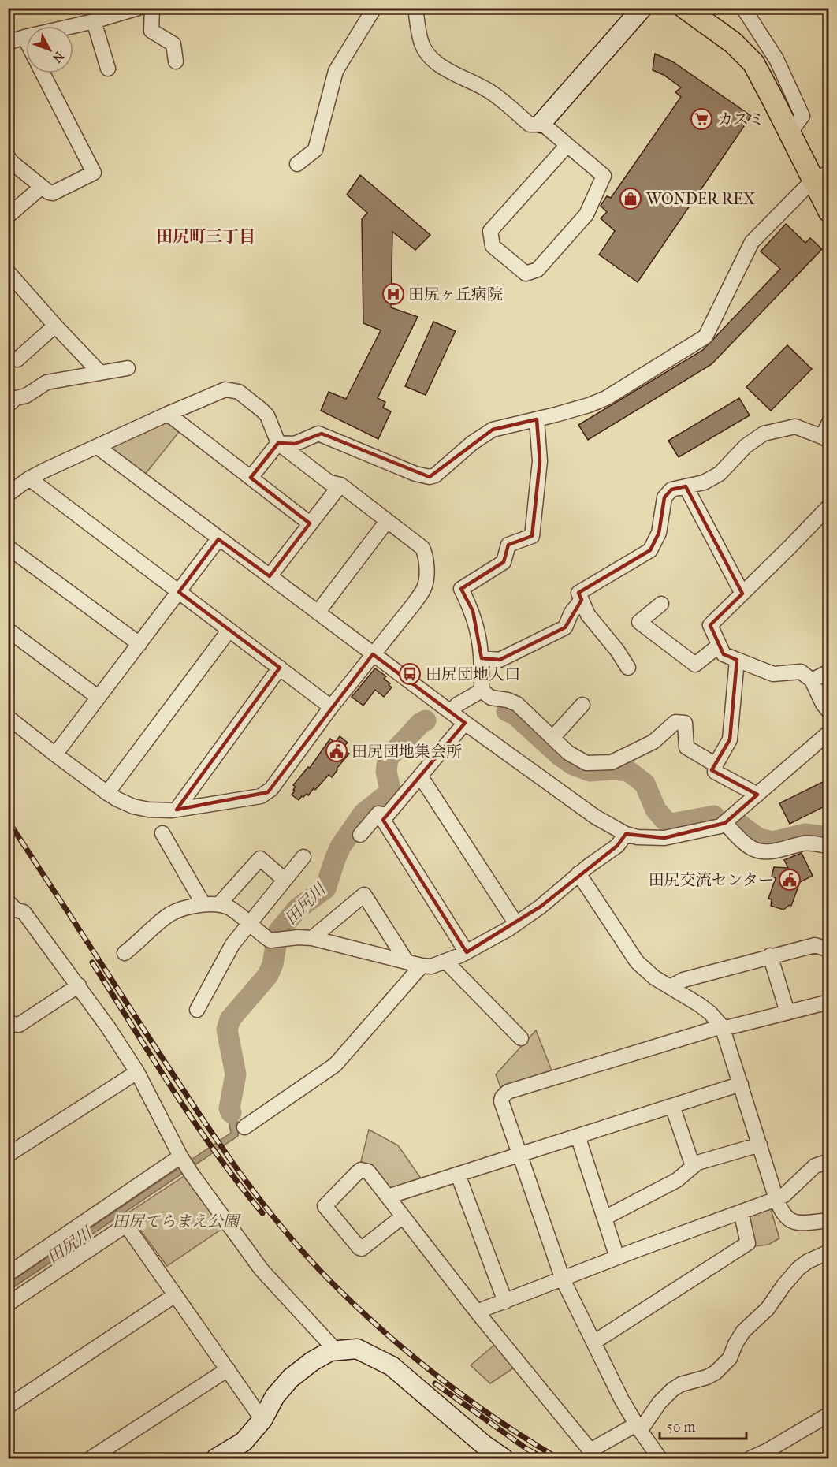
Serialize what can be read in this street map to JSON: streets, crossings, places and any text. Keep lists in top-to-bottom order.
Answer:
{
  "districts": ["田尻町三丁目"],
  "water": ["田尻川"],
  "parks": ["田尻てらまえ公園"],
  "places": {
    "supermarket": ["カスミ"],
    "shop": ["WONDER REX"],
    "hospital": ["田尻ヶ丘病院"],
    "bus stop": ["田尻団地入口"],
    "public building": ["田尻団地集会所", "田尻交流センター"]
  },
  "scale_bar": "50 m",
  "north": "bottom right"
}
